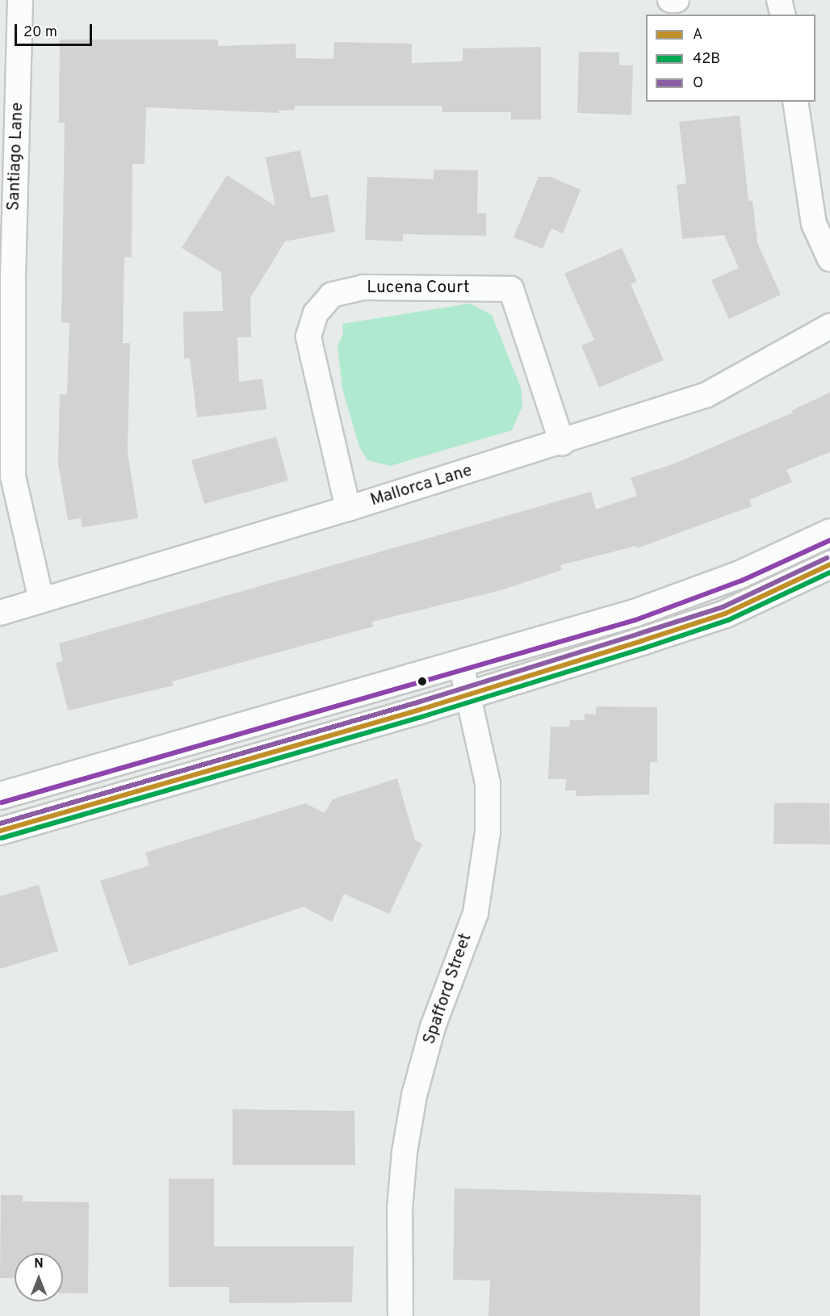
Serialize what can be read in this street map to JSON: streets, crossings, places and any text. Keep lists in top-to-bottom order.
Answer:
{
  "streets": {
    "street": [
      "Santiago Lane",
      "Lucena Court",
      "Mallorca Lane",
      "Spafford Street"
    ]
  },
  "crossings": [
    ["Santiago Lane", "Mallorca Lane"],
    ["Lucena Court", "Mallorca Lane"]
  ],
  "lines": ["transit line O", "transit line A", "transit line 42B"],
  "legend": ["A", "42B", "O"],
  "scale_bar": "20 m",
  "north": "top"
}
